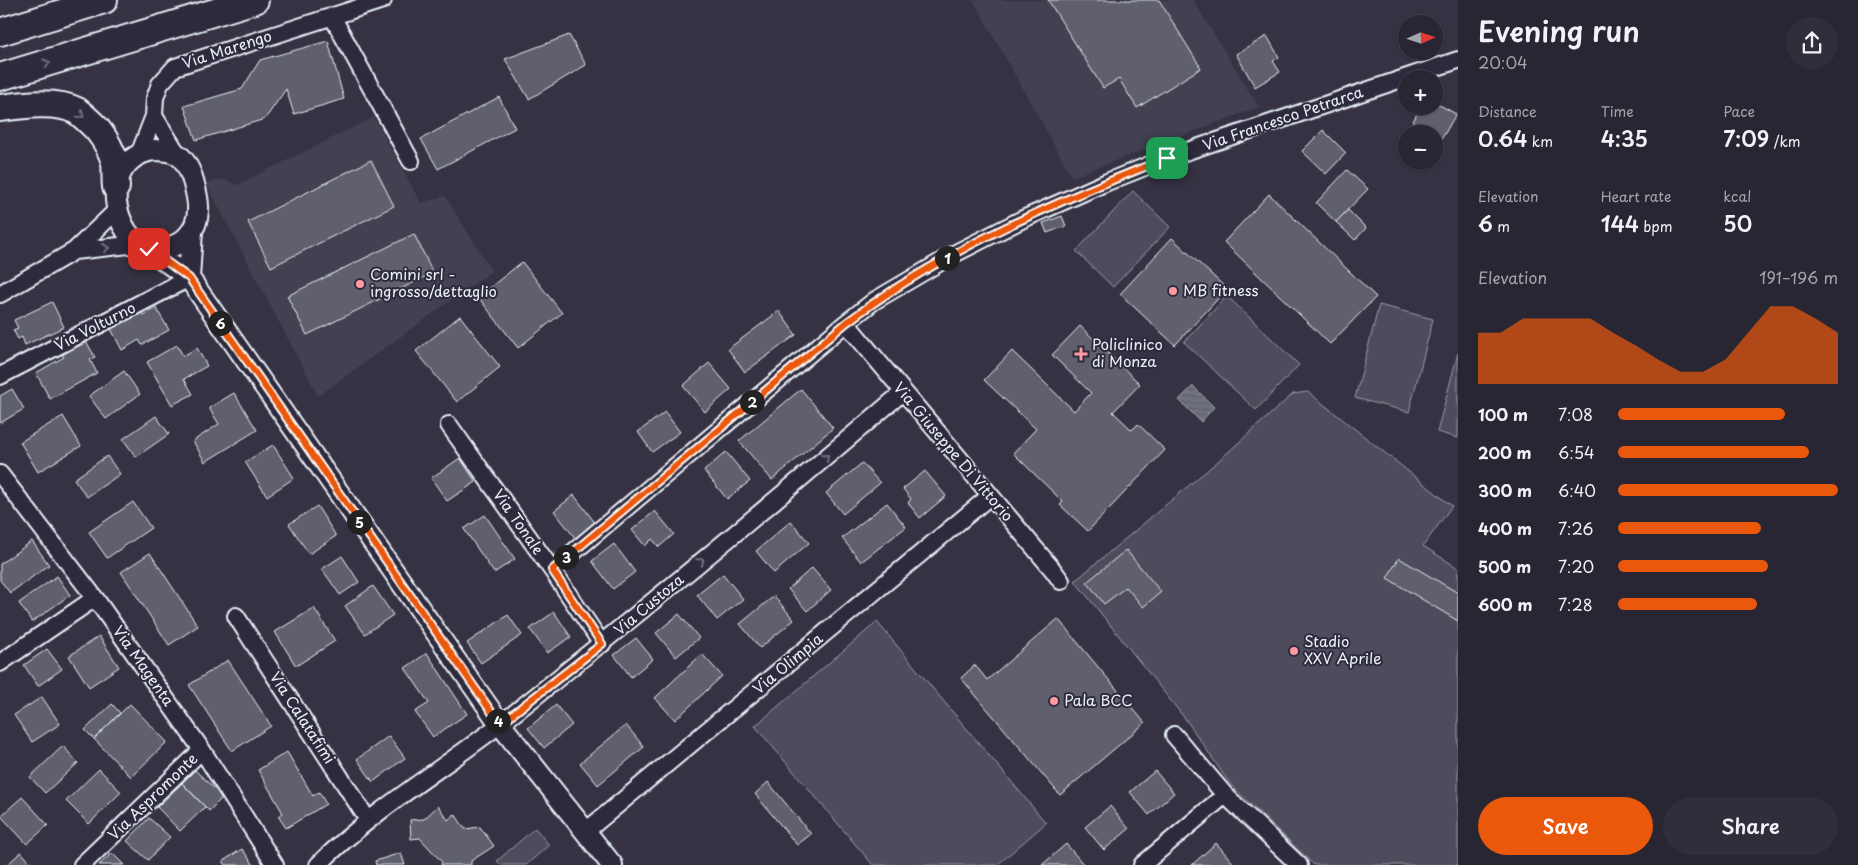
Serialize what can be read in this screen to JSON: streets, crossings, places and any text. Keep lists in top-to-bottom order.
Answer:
{
  "streets": {
    "street": [
      "Via Marengo",
      "Via Francesco Petrarca",
      "Via Volturno",
      "Via Giuseppe Di Vittorio",
      "Via Tonale",
      "Via Custoza",
      "Via Olimpia",
      "Via Magenta",
      "Via Calatafimi",
      "Via Aspromonte"
    ]
  },
  "crossings": [
    ["Via Francesco Petrarca", "Via Giuseppe Di Vittorio"],
    ["Via Francesco Petrarca", "Via Tonale"],
    ["Via Giuseppe Di Vittorio", "Via Custoza"],
    ["Via Giuseppe Di Vittorio", "Via Olimpia"],
    ["Via Tonale", "Via Custoza"],
    ["Via Custoza", "Via Calatafimi"],
    ["Via Magenta", "Via Aspromonte"]
  ],
  "one_way": ["Via Custoza"],
  "places": {
    "other": [
      "Comini srl - ingrosso/dettaglio",
      "MB fitness",
      "Stadio XXV Aprile",
      "Pala BCC"
    ],
    "health": ["Policlinico di Monza"]
  },
  "north": "right",
  "page": {
    "heading": ["Evening run", "20:04"],
    "map_buttons": ["+", "−"],
    "stats": [
      ["Distance", "0.64 km"],
      ["Time", "4:35"],
      ["Pace", "7:09 /km"],
      ["Elevation", "6 m"],
      ["Heart rate", "144 bpm"],
      ["kcal", "50"]
    ],
    "pins": [
      "1",
      "6",
      "2",
      "5",
      "3",
      "4"
    ],
    "chart": ["Elevation", "191–196 m"],
    "list": [
      {
        "name": "100 m",
        "note": "7:08"
      },
      {
        "name": "200 m",
        "note": "6:54"
      },
      {
        "name": "300 m",
        "note": "6:40"
      },
      {
        "name": "400 m",
        "note": "7:26"
      },
      {
        "name": "500 m",
        "note": "7:20"
      },
      {
        "name": "600 m",
        "note": "7:28"
      }
    ],
    "buttons": ["Save", "Share"]
  }
}
